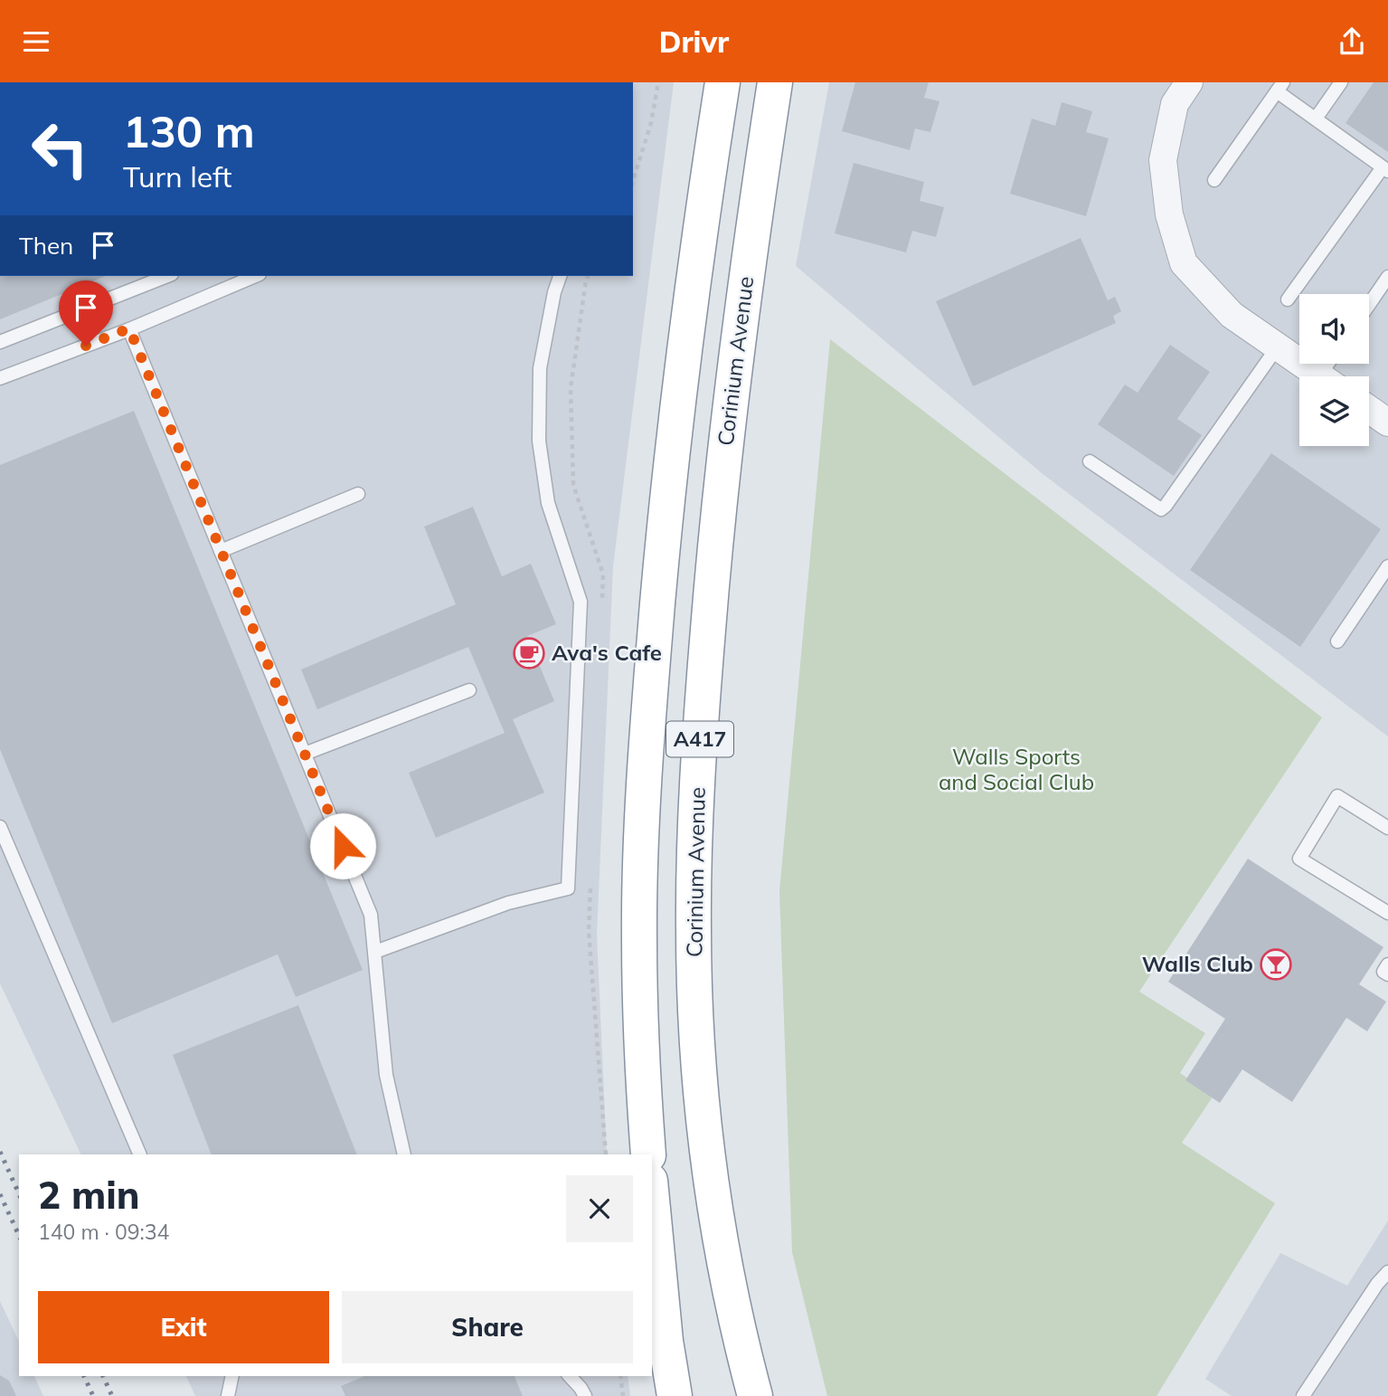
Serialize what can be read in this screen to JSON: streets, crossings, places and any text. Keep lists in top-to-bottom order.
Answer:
{
  "streets": {
    "highway": ["Corinium Avenue", "A417"]
  },
  "parks": ["Walls Sports and Social Club"],
  "places": {
    "cafe": ["Ava's Cafe"],
    "bar": ["Walls Club"]
  },
  "page": {
    "header": "Drivr",
    "turn": ["130 m", "Turn left"],
    "then": "Then",
    "heading": ["2 min", "140 m · 09:34"],
    "buttons": ["Exit", "Share"]
  }
}
